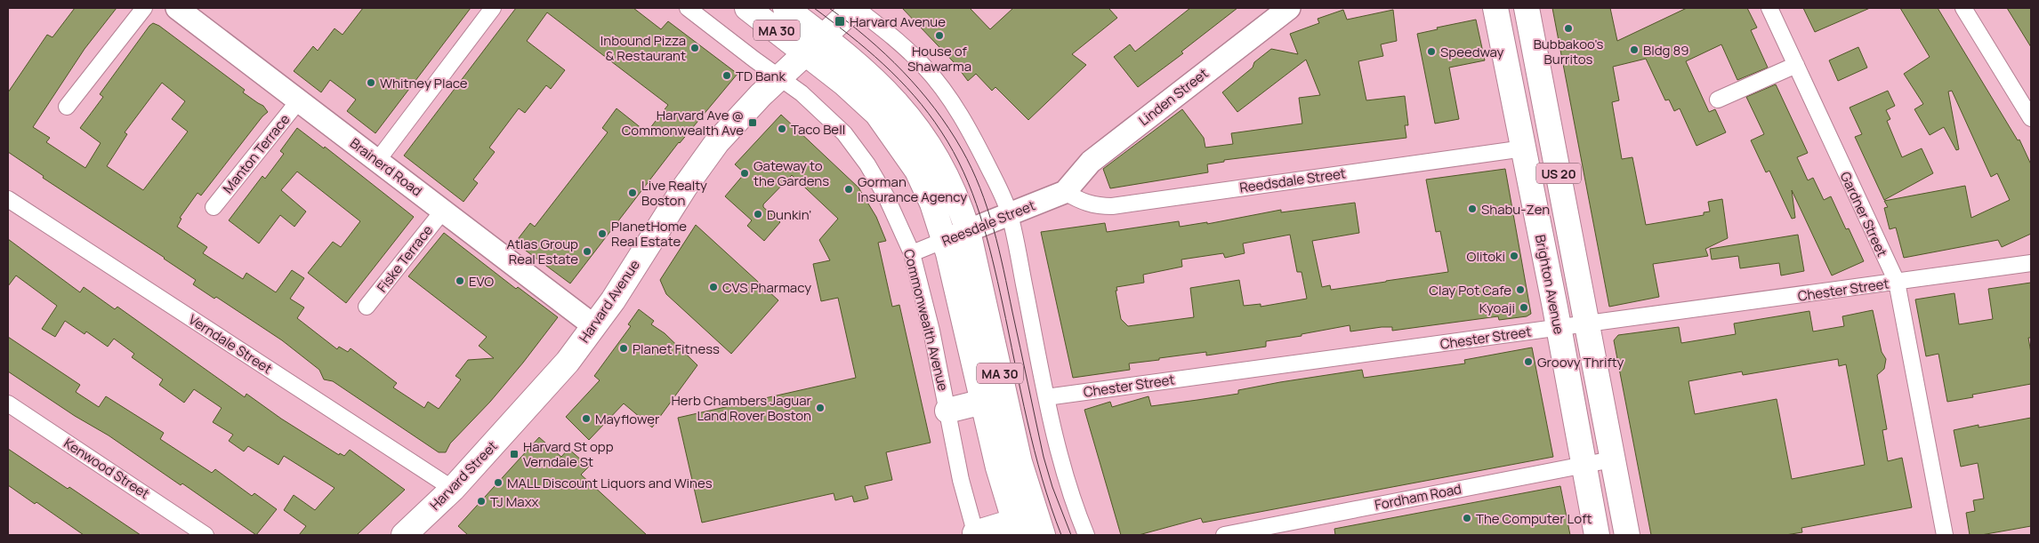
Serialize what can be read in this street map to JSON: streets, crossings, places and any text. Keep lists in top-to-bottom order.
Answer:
{
  "streets": {
    "main road": [
      "MA 30",
      "US 20",
      "Brighton Avenue",
      "Harvard Avenue",
      "Harvard Street"
    ],
    "street": [
      "Linden Street",
      "Manton Terrace",
      "Brainerd Road",
      "Reedsdale Street",
      "Gardner Street",
      "Reesdale Street",
      "Fiske Terrace",
      "Chester Street",
      "Commonwealth Avenue",
      "Verndale Street",
      "Kenwood Street",
      "Fordham Road"
    ]
  },
  "crossings": [
    ["MA 30", "Reesdale Street"],
    ["MA 30", "Harvard Avenue"],
    ["Linden Street", "Reedsdale Street"],
    ["Linden Street", "Reesdale Street"],
    ["Manton Terrace", "Brainerd Road"],
    ["Brainerd Road", "Fiske Terrace"],
    ["Brainerd Road", "Harvard Avenue"],
    ["US 20", "Chester Street"],
    ["US 20", "Fordham Road"],
    ["Reedsdale Street", "Reesdale Street"],
    ["Reedsdale Street", "Brighton Avenue"],
    ["Gardner Street", "Chester Street"],
    ["Reesdale Street", "Commonwealth Avenue"],
    ["Brighton Avenue", "Chester Street"],
    ["Brighton Avenue", "Fordham Road"],
    ["Harvard Avenue", "Commonwealth Avenue"],
    ["Harvard Avenue", "Harvard Street"],
    ["Verndale Street", "Harvard Street"]
  ],
  "places": {
    "transit": ["Harvard Avenue", "Harvard Ave @ Commonwealth Ave", "Harvard St opp Verndale St"],
    "other": [
      "Bubbakoo's Burritos",
      "House of Shawarma",
      "Inbound Pizza & Restaurant",
      "Bldg 89",
      "Speedway",
      "TD Bank",
      "Whitney Place",
      "Taco Bell",
      "Gateway to the Gardens",
      "Gorman Insurance Agency",
      "Live Realty Boston",
      "Shabu-Zen",
      "Dunkin'",
      "PlanetHome Real Estate",
      "Atlas Group Real Estate",
      "Olitoki",
      "EVO",
      "CVS Pharmacy",
      "Clay Pot Cafe",
      "Kyoaji",
      "Planet Fitness",
      "Groovy Thrifty",
      "Herb Chambers Jaguar Land Rover Boston",
      "Mayflower",
      "MALL Discount Liquors and Wines",
      "TJ Maxx",
      "The Computer Loft"
    ]
  }
}
